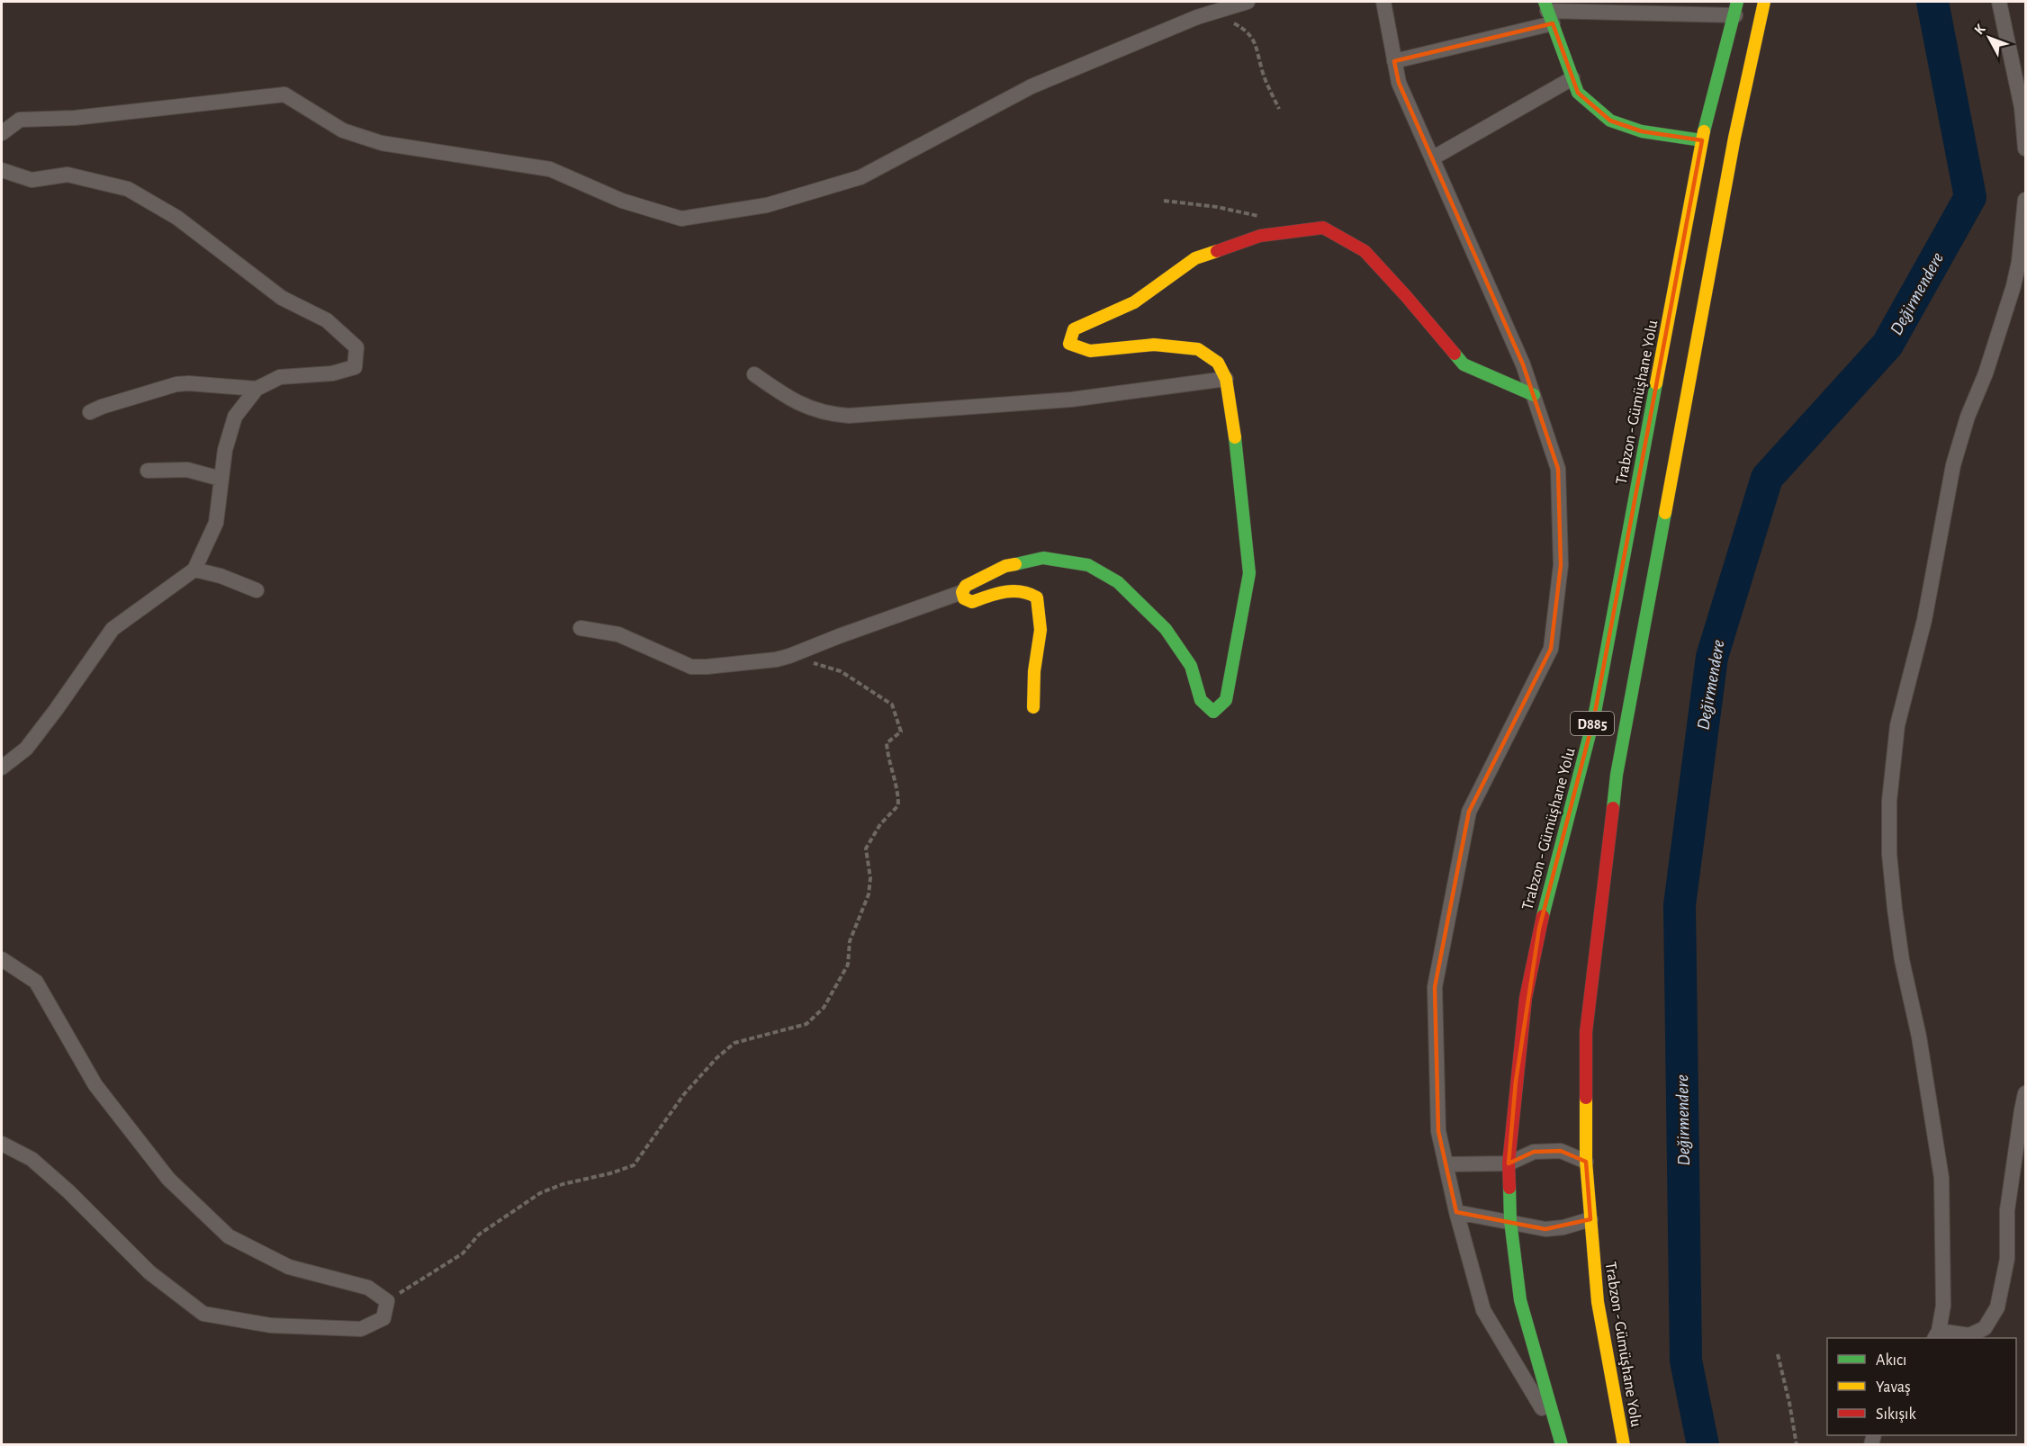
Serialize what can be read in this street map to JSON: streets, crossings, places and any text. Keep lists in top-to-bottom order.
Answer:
{
  "streets": {
    "main road": ["Trabzon - Gümüşhane Yolu", "D885"]
  },
  "water": ["Değirmendere"],
  "legend": ["Akıcı", "Yavaş", "Sıkışık"],
  "north": "top left"
}
